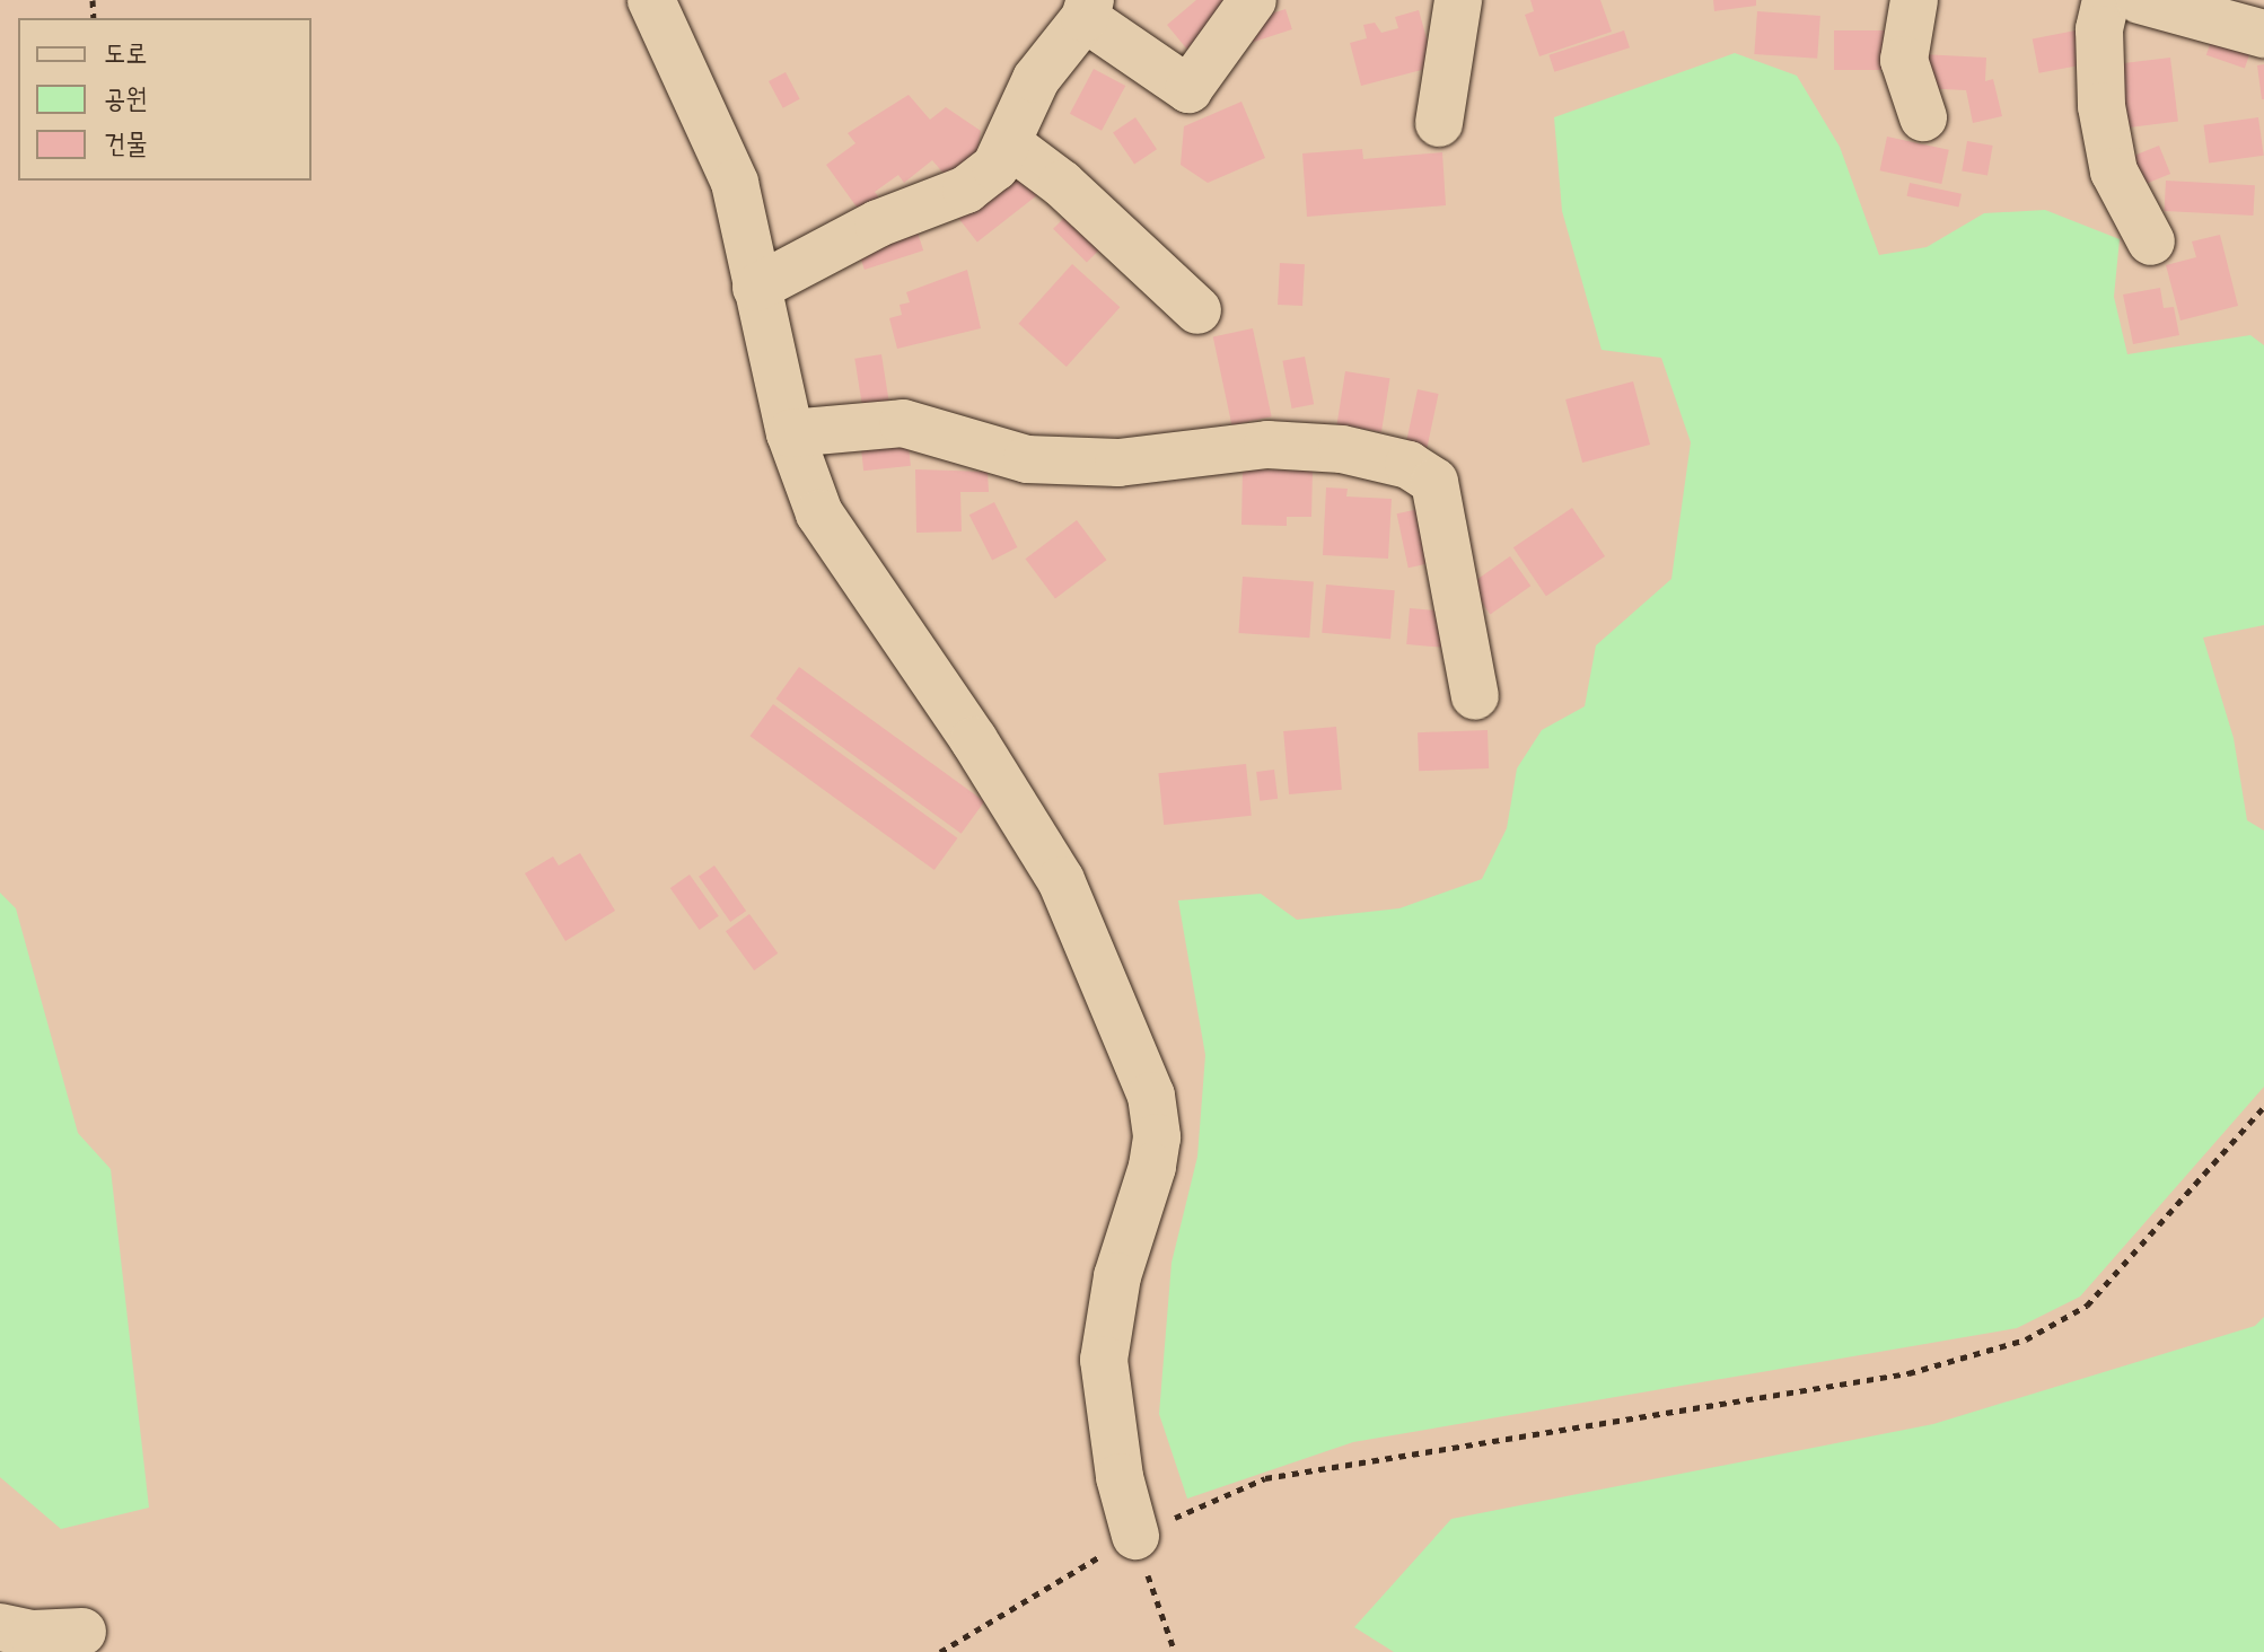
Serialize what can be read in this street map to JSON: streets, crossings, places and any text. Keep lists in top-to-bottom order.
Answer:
{
  "legend": ["도로", "공원", "건물"]
}
